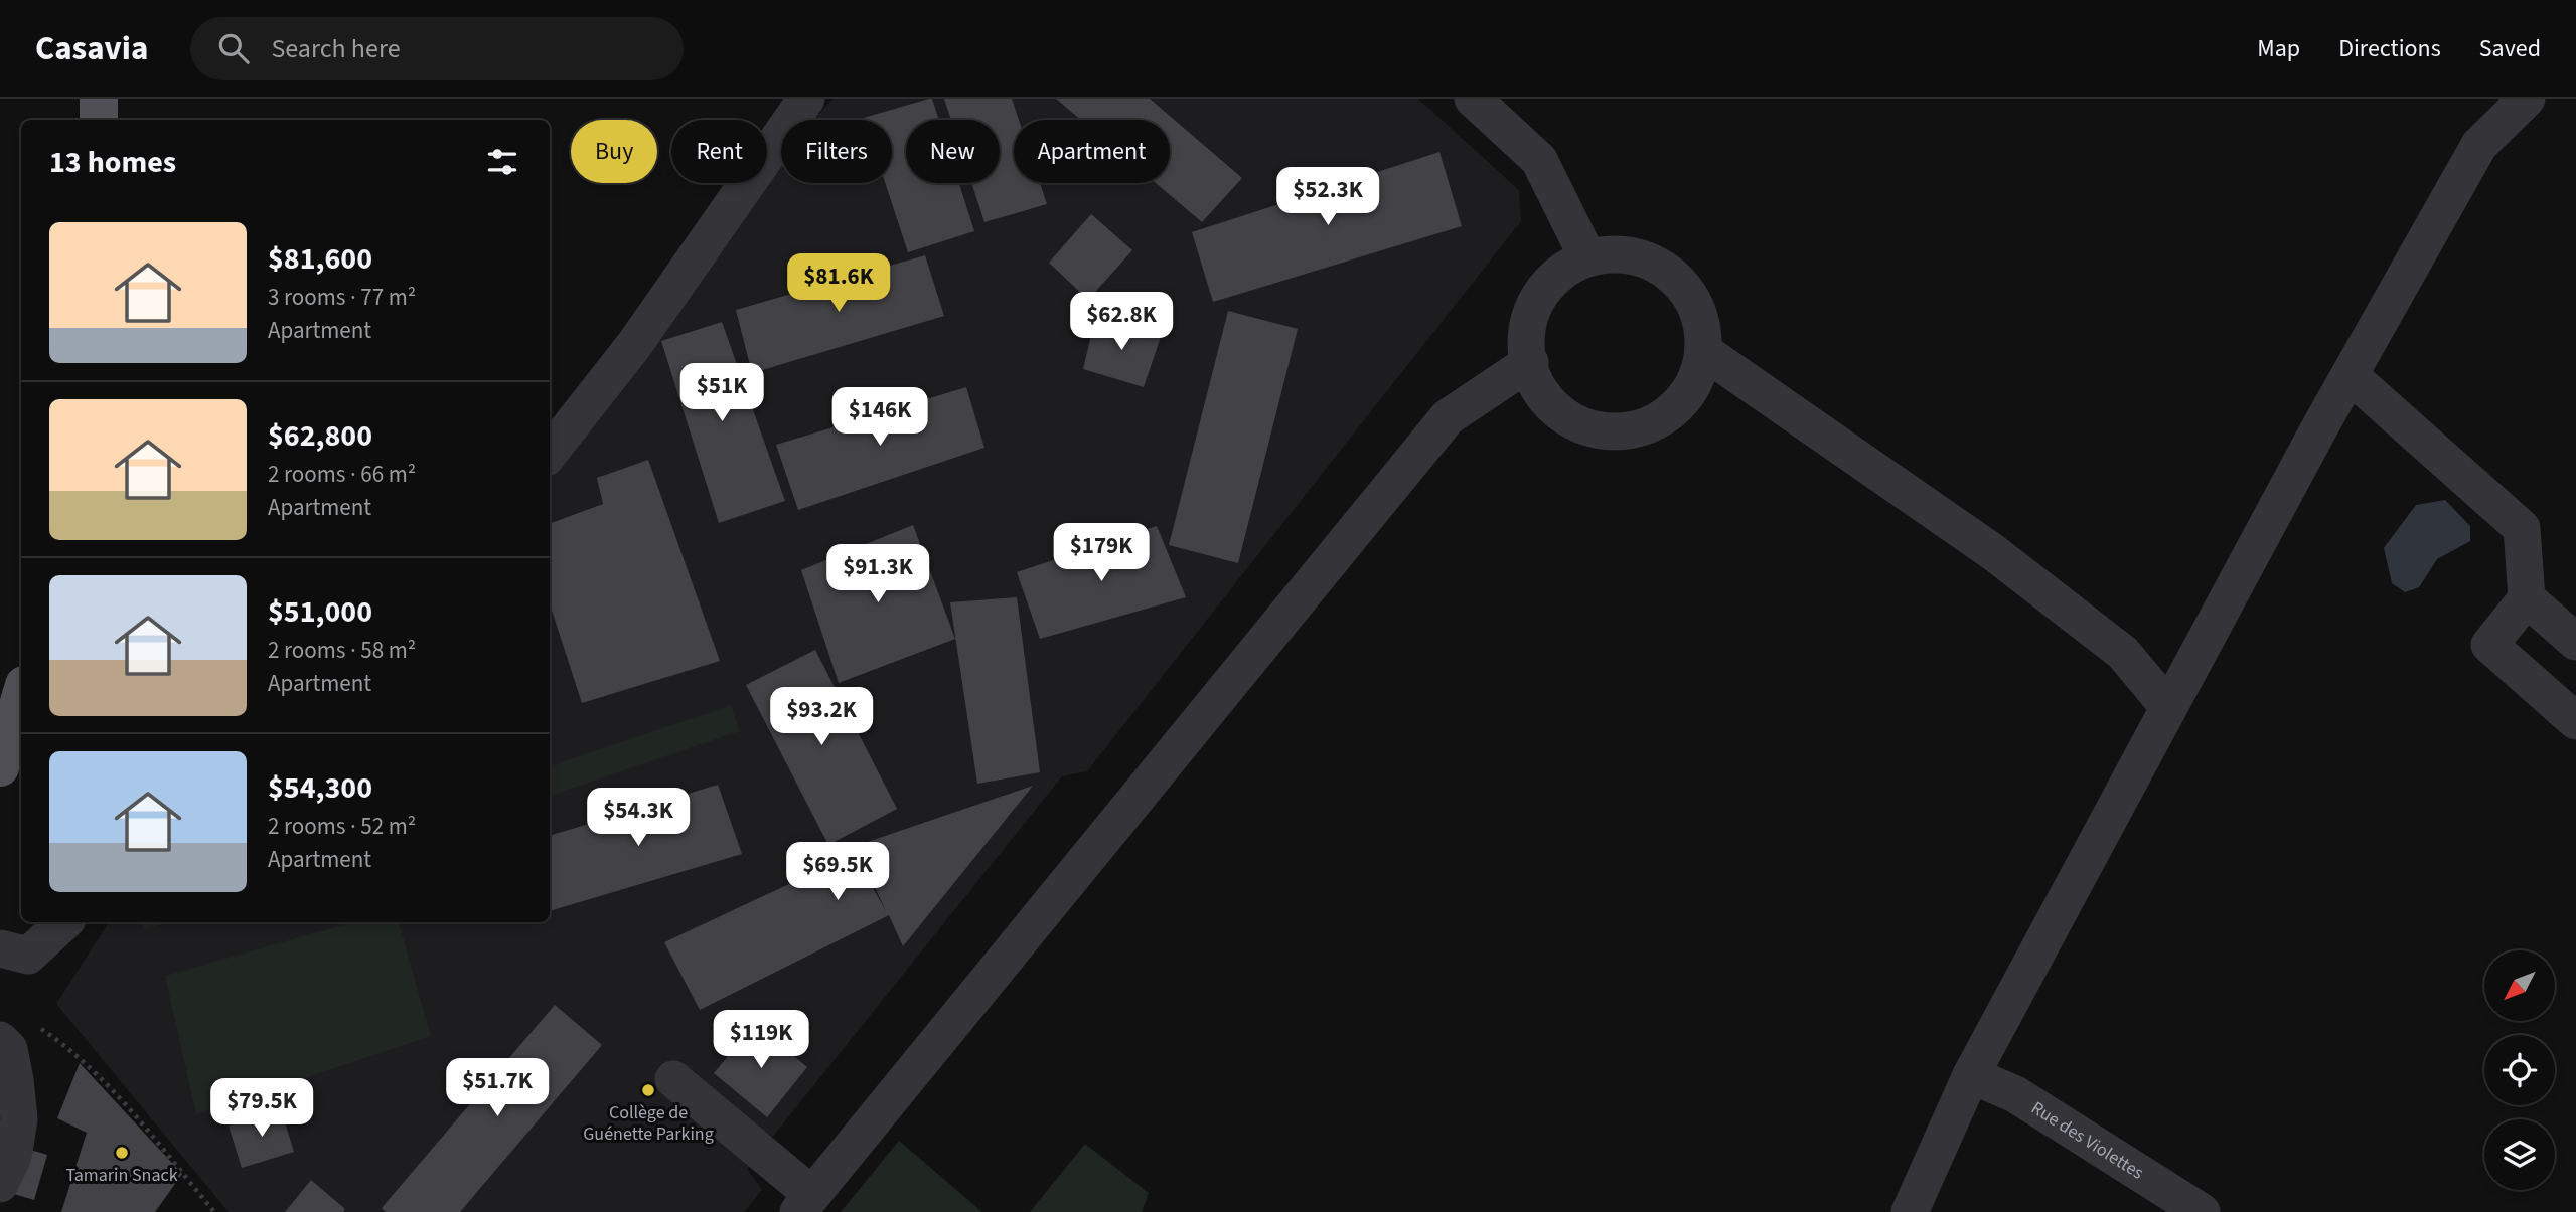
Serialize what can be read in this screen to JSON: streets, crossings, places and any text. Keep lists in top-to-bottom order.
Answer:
{
  "streets": {
    "street": ["Rue des Violettes"]
  },
  "places": ["Collège de Guénette Parking", "Tamarin Snack"],
  "north": "bottom left",
  "page": {
    "header": "Casavia",
    "search": "Search here",
    "nav": ["Map", "Directions", "Saved"],
    "chip": [
      "Buy",
      "Rent",
      "Filters",
      "New",
      "Apartment"
    ],
    "heading": "13 homes",
    "price": [
      "$52.3K",
      "$81.6K",
      "$62.8K",
      "$51K",
      "$146K",
      "$179K",
      "$91.3K",
      "$93.2K",
      "$54.3K",
      "$69.5K",
      "$119K",
      "$51.7K",
      "$79.5K"
    ],
    "list": [
      {
        "name": "$81,600",
        "note": "3 rooms · 77 m² · Apartment"
      },
      {
        "name": "$62,800",
        "note": "2 rooms · 66 m² · Apartment"
      },
      {
        "name": "$51,000",
        "note": "2 rooms · 58 m² · Apartment"
      },
      {
        "name": "$54,300",
        "note": "2 rooms · 52 m² · Apartment"
      }
    ]
  }
}
